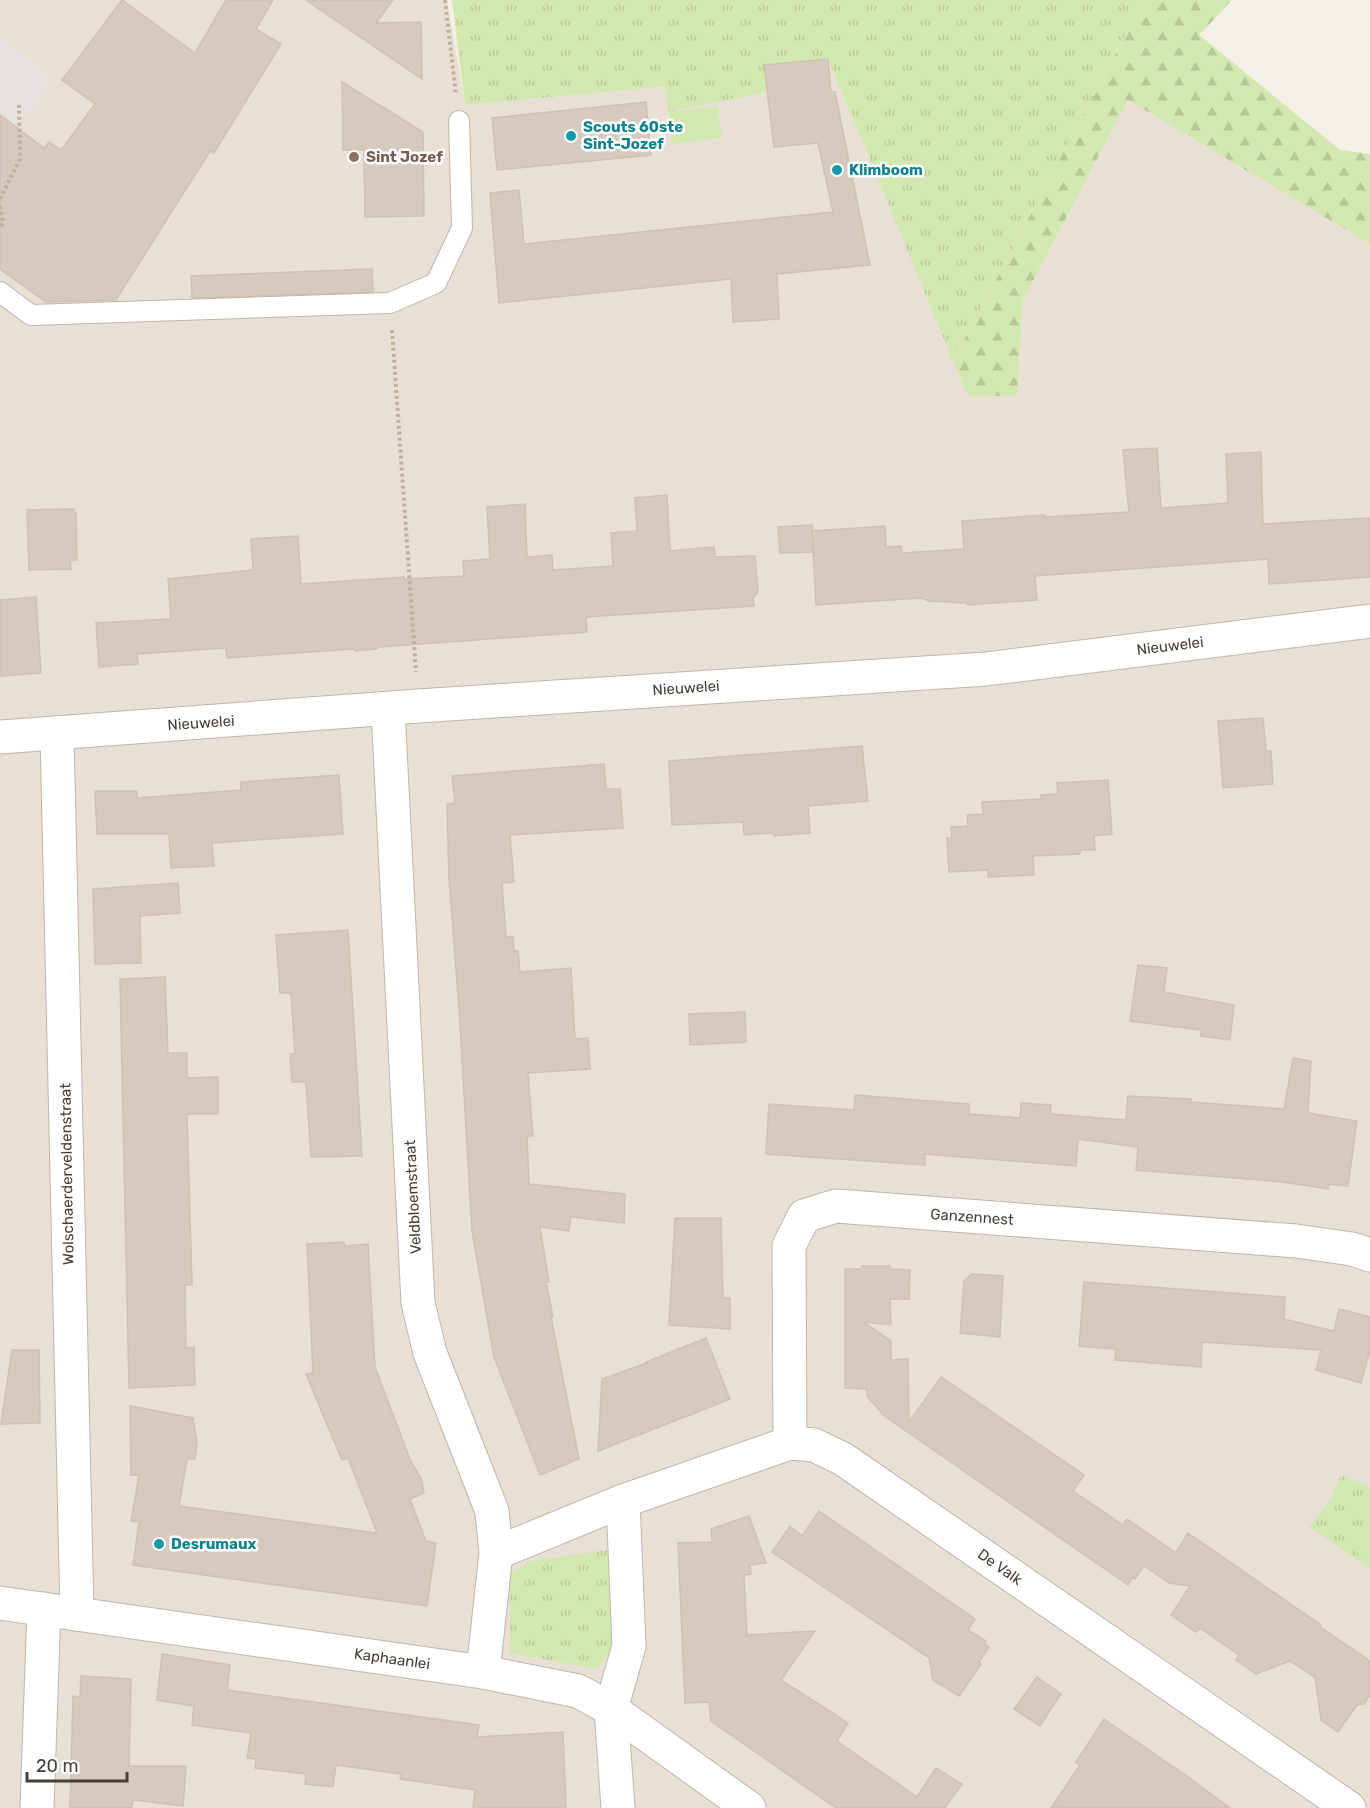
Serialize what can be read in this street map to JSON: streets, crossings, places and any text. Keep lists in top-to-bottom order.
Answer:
{
  "streets": {
    "street": [
      "Nieuwelei",
      "Wolschaerderveldenstraat",
      "Veldbloemstraat",
      "Ganzennest",
      "De Valk",
      "Kaphaanlei"
    ]
  },
  "crossings": [
    ["Nieuwelei", "Wolschaerderveldenstraat"],
    ["Nieuwelei", "Veldbloemstraat"],
    ["Wolschaerderveldenstraat", "Kaphaanlei"],
    ["Veldbloemstraat", "De Valk"],
    ["Veldbloemstraat", "Kaphaanlei"],
    ["Ganzennest", "De Valk"]
  ],
  "places": [
    "Scouts 60ste Sint-Jozef",
    "Sint Jozef",
    "Klimboom",
    "Desrumaux"
  ],
  "scale_bar": "20 m"
}
